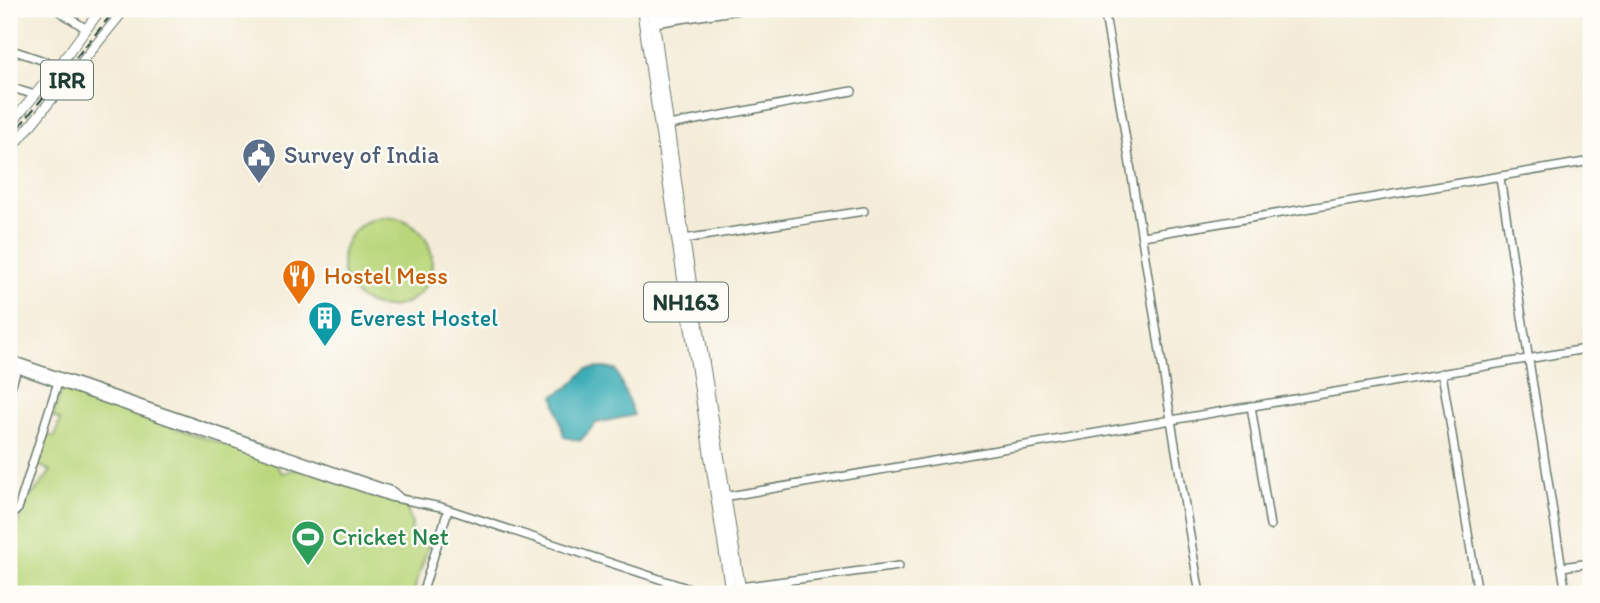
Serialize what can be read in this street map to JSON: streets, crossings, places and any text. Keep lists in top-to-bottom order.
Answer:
{
  "streets": {
    "highway": ["NH163"],
    "main road": ["IRR"]
  },
  "places": {
    "public building": ["Survey of India"],
    "restaurant": ["Hostel Mess"],
    "building": ["Everest Hostel"],
    "sports": ["Cricket Net"]
  }
}
